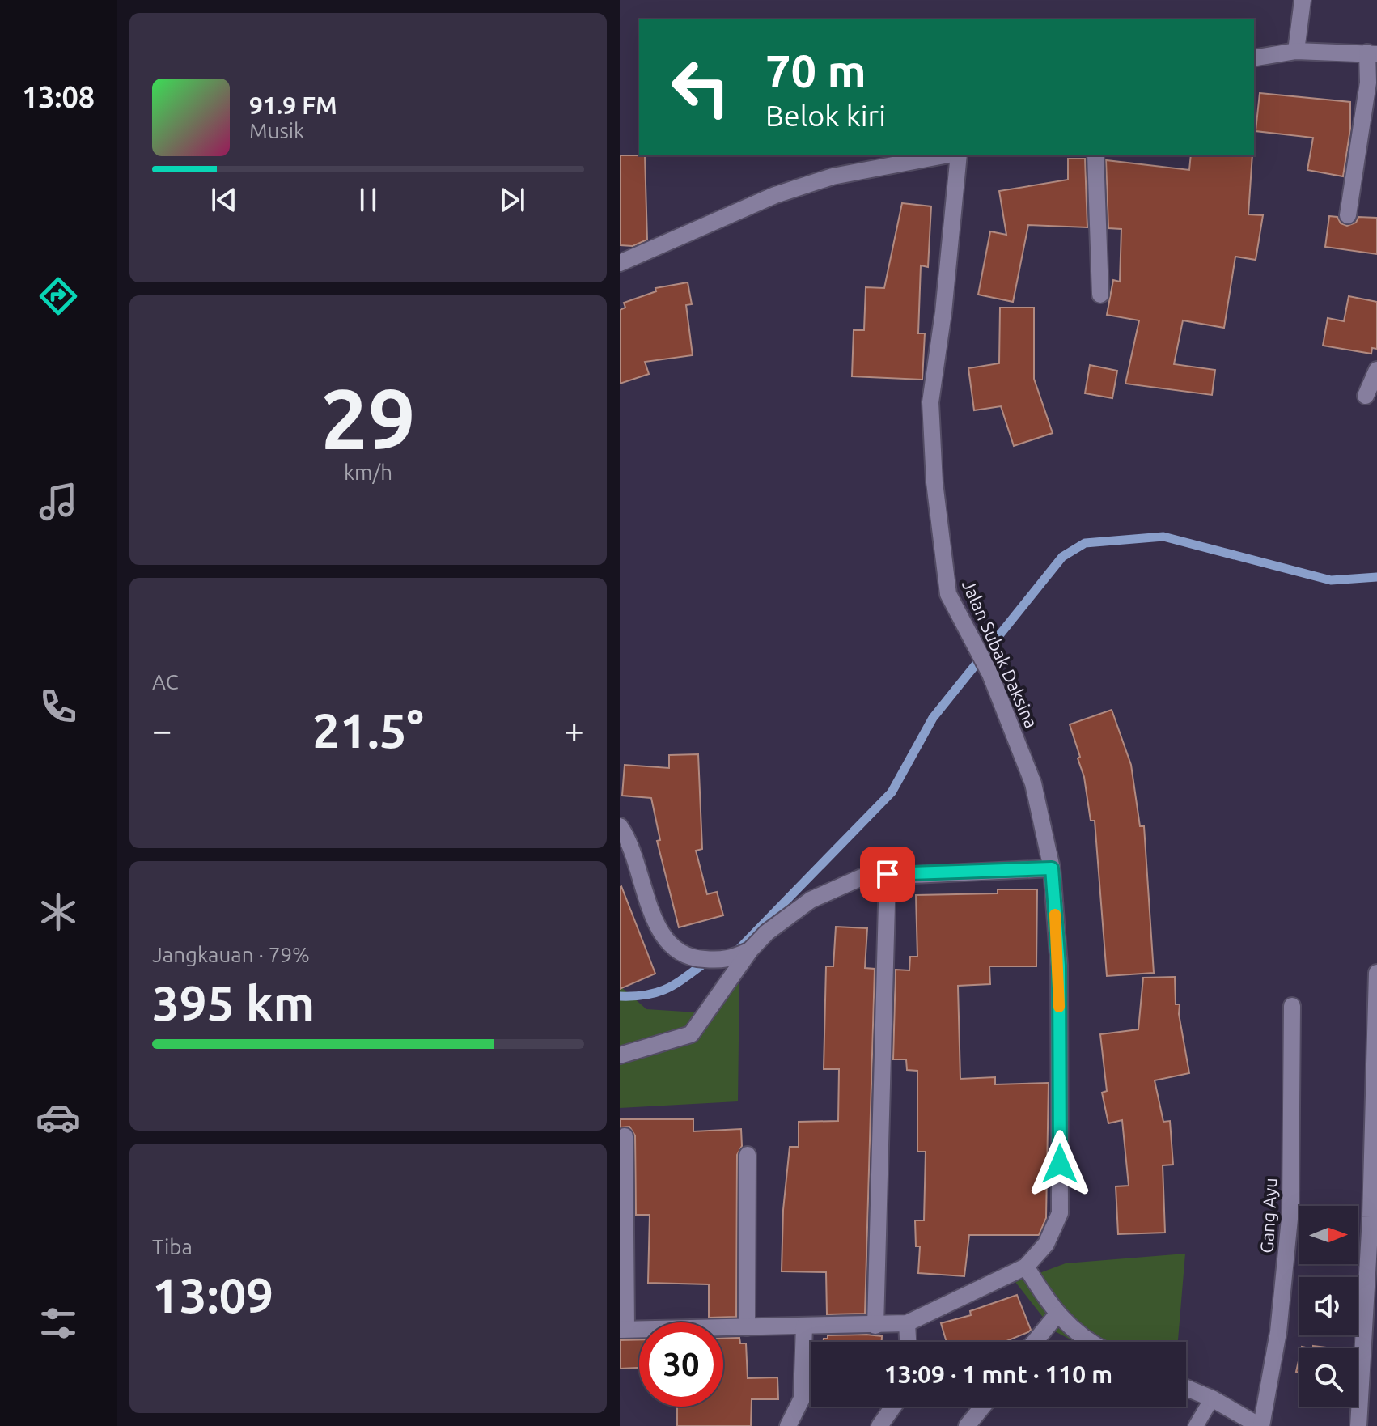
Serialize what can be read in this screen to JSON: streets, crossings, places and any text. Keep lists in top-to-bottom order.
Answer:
{
  "streets": {
    "street": ["Jalan Subak Daksina", "Gang Ayu"]
  },
  "north": "right",
  "page": {
    "tabs": "13:08",
    "turn": ["70 m", "Belok kiri"],
    "song": ["91.9 FM", "Musik"],
    "tile": [
      ["29", "km/h"],
      "AC",
      ["Jangkauan · 79%", "395 km"],
      ["Tiba", "13:09"]
    ],
    "heat": ["−", "21.5°", "+"],
    "limit": "30",
    "trip": "13:09 · 1 mnt · 110 m"
  }
}
